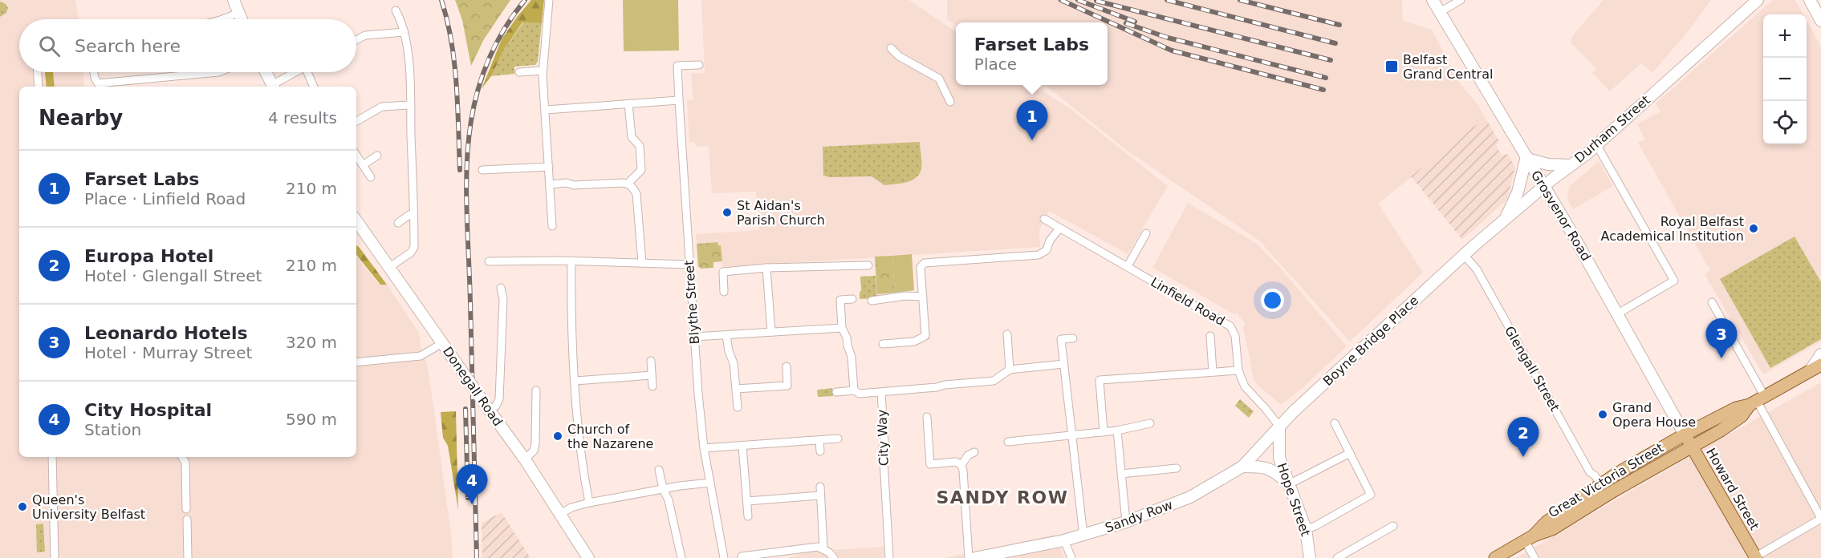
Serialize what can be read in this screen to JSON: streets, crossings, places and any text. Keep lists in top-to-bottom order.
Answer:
{
  "streets": {
    "main road": [
      "Durham Street",
      "Grosvenor Road",
      "Boyne Bridge Place",
      "Donegall Road",
      "Great Victoria Street",
      "Howard Street",
      "Hope Street",
      "Sandy Row"
    ],
    "street": [
      "Linfield Road",
      "Blythe Street",
      "Glengall Street",
      "City Way"
    ]
  },
  "crossings": [
    ["Durham Street", "Grosvenor Road"],
    ["Durham Street", "Boyne Bridge Place"],
    ["Durham Street", "Glengall Street"],
    ["Grosvenor Road", "Great Victoria Street"],
    ["Grosvenor Road", "Howard Street"],
    ["Linfield Road", "Boyne Bridge Place"],
    ["Linfield Road", "Hope Street"],
    ["Linfield Road", "Sandy Row"],
    ["Boyne Bridge Place", "Glengall Street"],
    ["Boyne Bridge Place", "Hope Street"],
    ["Boyne Bridge Place", "Sandy Row"],
    ["Glengall Street", "Great Victoria Street"],
    ["Great Victoria Street", "Howard Street"],
    ["Hope Street", "Sandy Row"]
  ],
  "districts": ["SANDY ROW"],
  "places": {
    "transit": ["Belfast Grand Central"],
    "other": [
      "St Aidan's Parish Church",
      "Royal Belfast Academical Institution",
      "Grand Opera House",
      "Church of the Nazarene",
      "Queen's University Belfast"
    ]
  },
  "page": {
    "map_buttons": ["+", "−"],
    "search": "Search here",
    "popup": ["Farset Labs", "Place"],
    "heading": ["Nearby", "4 results"],
    "pins": [
      "1",
      "3",
      "2",
      "4"
    ],
    "list": [
      {
        "mark": "1",
        "name": "Farset Labs",
        "note": "Place · Linfield Road",
        "value": "210 m"
      },
      {
        "mark": "2",
        "name": "Europa Hotel",
        "note": "Hotel · Glengall Street",
        "value": "210 m"
      },
      {
        "mark": "3",
        "name": "Leonardo Hotels",
        "note": "Hotel · Murray Street",
        "value": "320 m"
      },
      {
        "mark": "4",
        "name": "City Hospital",
        "note": "Station",
        "value": "590 m"
      }
    ]
  }
}
